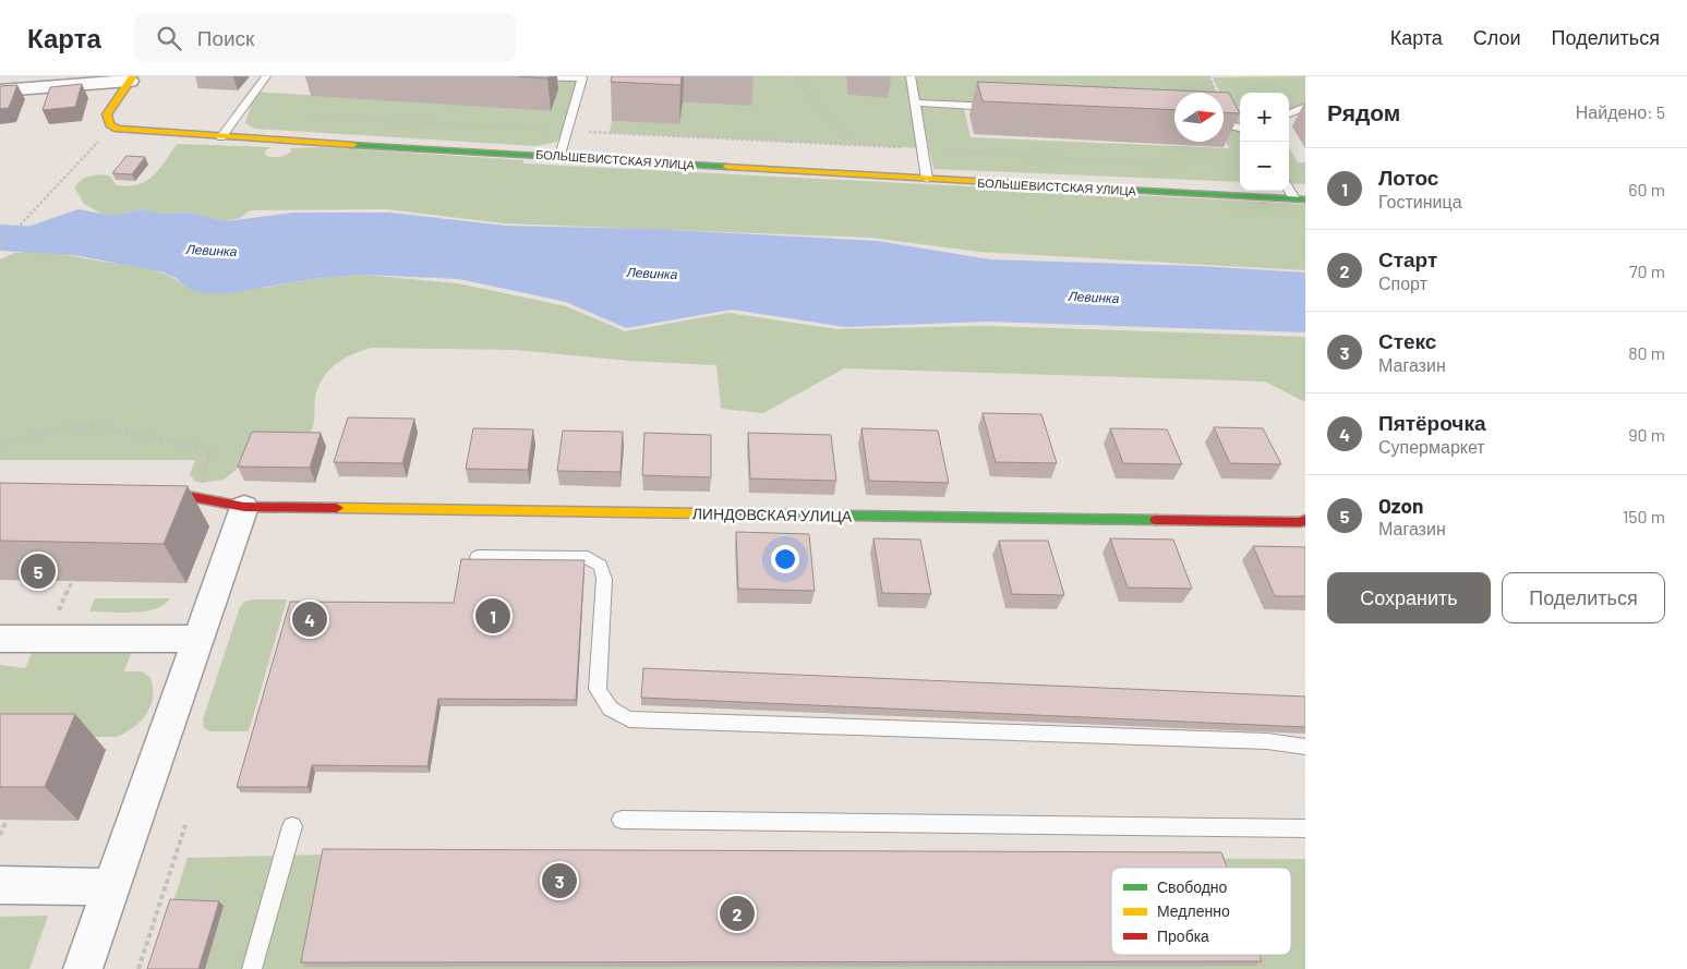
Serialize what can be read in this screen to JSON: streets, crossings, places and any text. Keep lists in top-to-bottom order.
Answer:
{
  "streets": {
    "street": ["БОЛЬШЕВИСТСКАЯ УЛИЦА", "ЛИНДОВСКАЯ УЛИЦА"]
  },
  "water": ["Левинка"],
  "legend": ["Свободно", "Медленно", "Пробка"],
  "north": "right",
  "page": {
    "header": "Карта",
    "search": "Поиск",
    "nav": ["Карта", "Слои", "Поделиться"],
    "heading": ["Рядом", "Найдено: 5"],
    "map_buttons": ["+", "−"],
    "list": [
      {
        "mark": "1",
        "name": "Лотос",
        "note": "Гостиница",
        "value": "60 m"
      },
      {
        "mark": "2",
        "name": "Старт",
        "note": "Спорт",
        "value": "70 m"
      },
      {
        "mark": "3",
        "name": "Стекс",
        "note": "Магазин",
        "value": "80 m"
      },
      {
        "mark": "4",
        "name": "Пятёрочка",
        "note": "Супермаркет",
        "value": "90 m"
      },
      {
        "mark": "5",
        "name": "Ozon",
        "note": "Магазин",
        "value": "150 m"
      }
    ],
    "pins": [
      "5",
      "1",
      "4",
      "3",
      "2"
    ],
    "buttons": ["Сохранить", "Поделиться"]
  }
}
